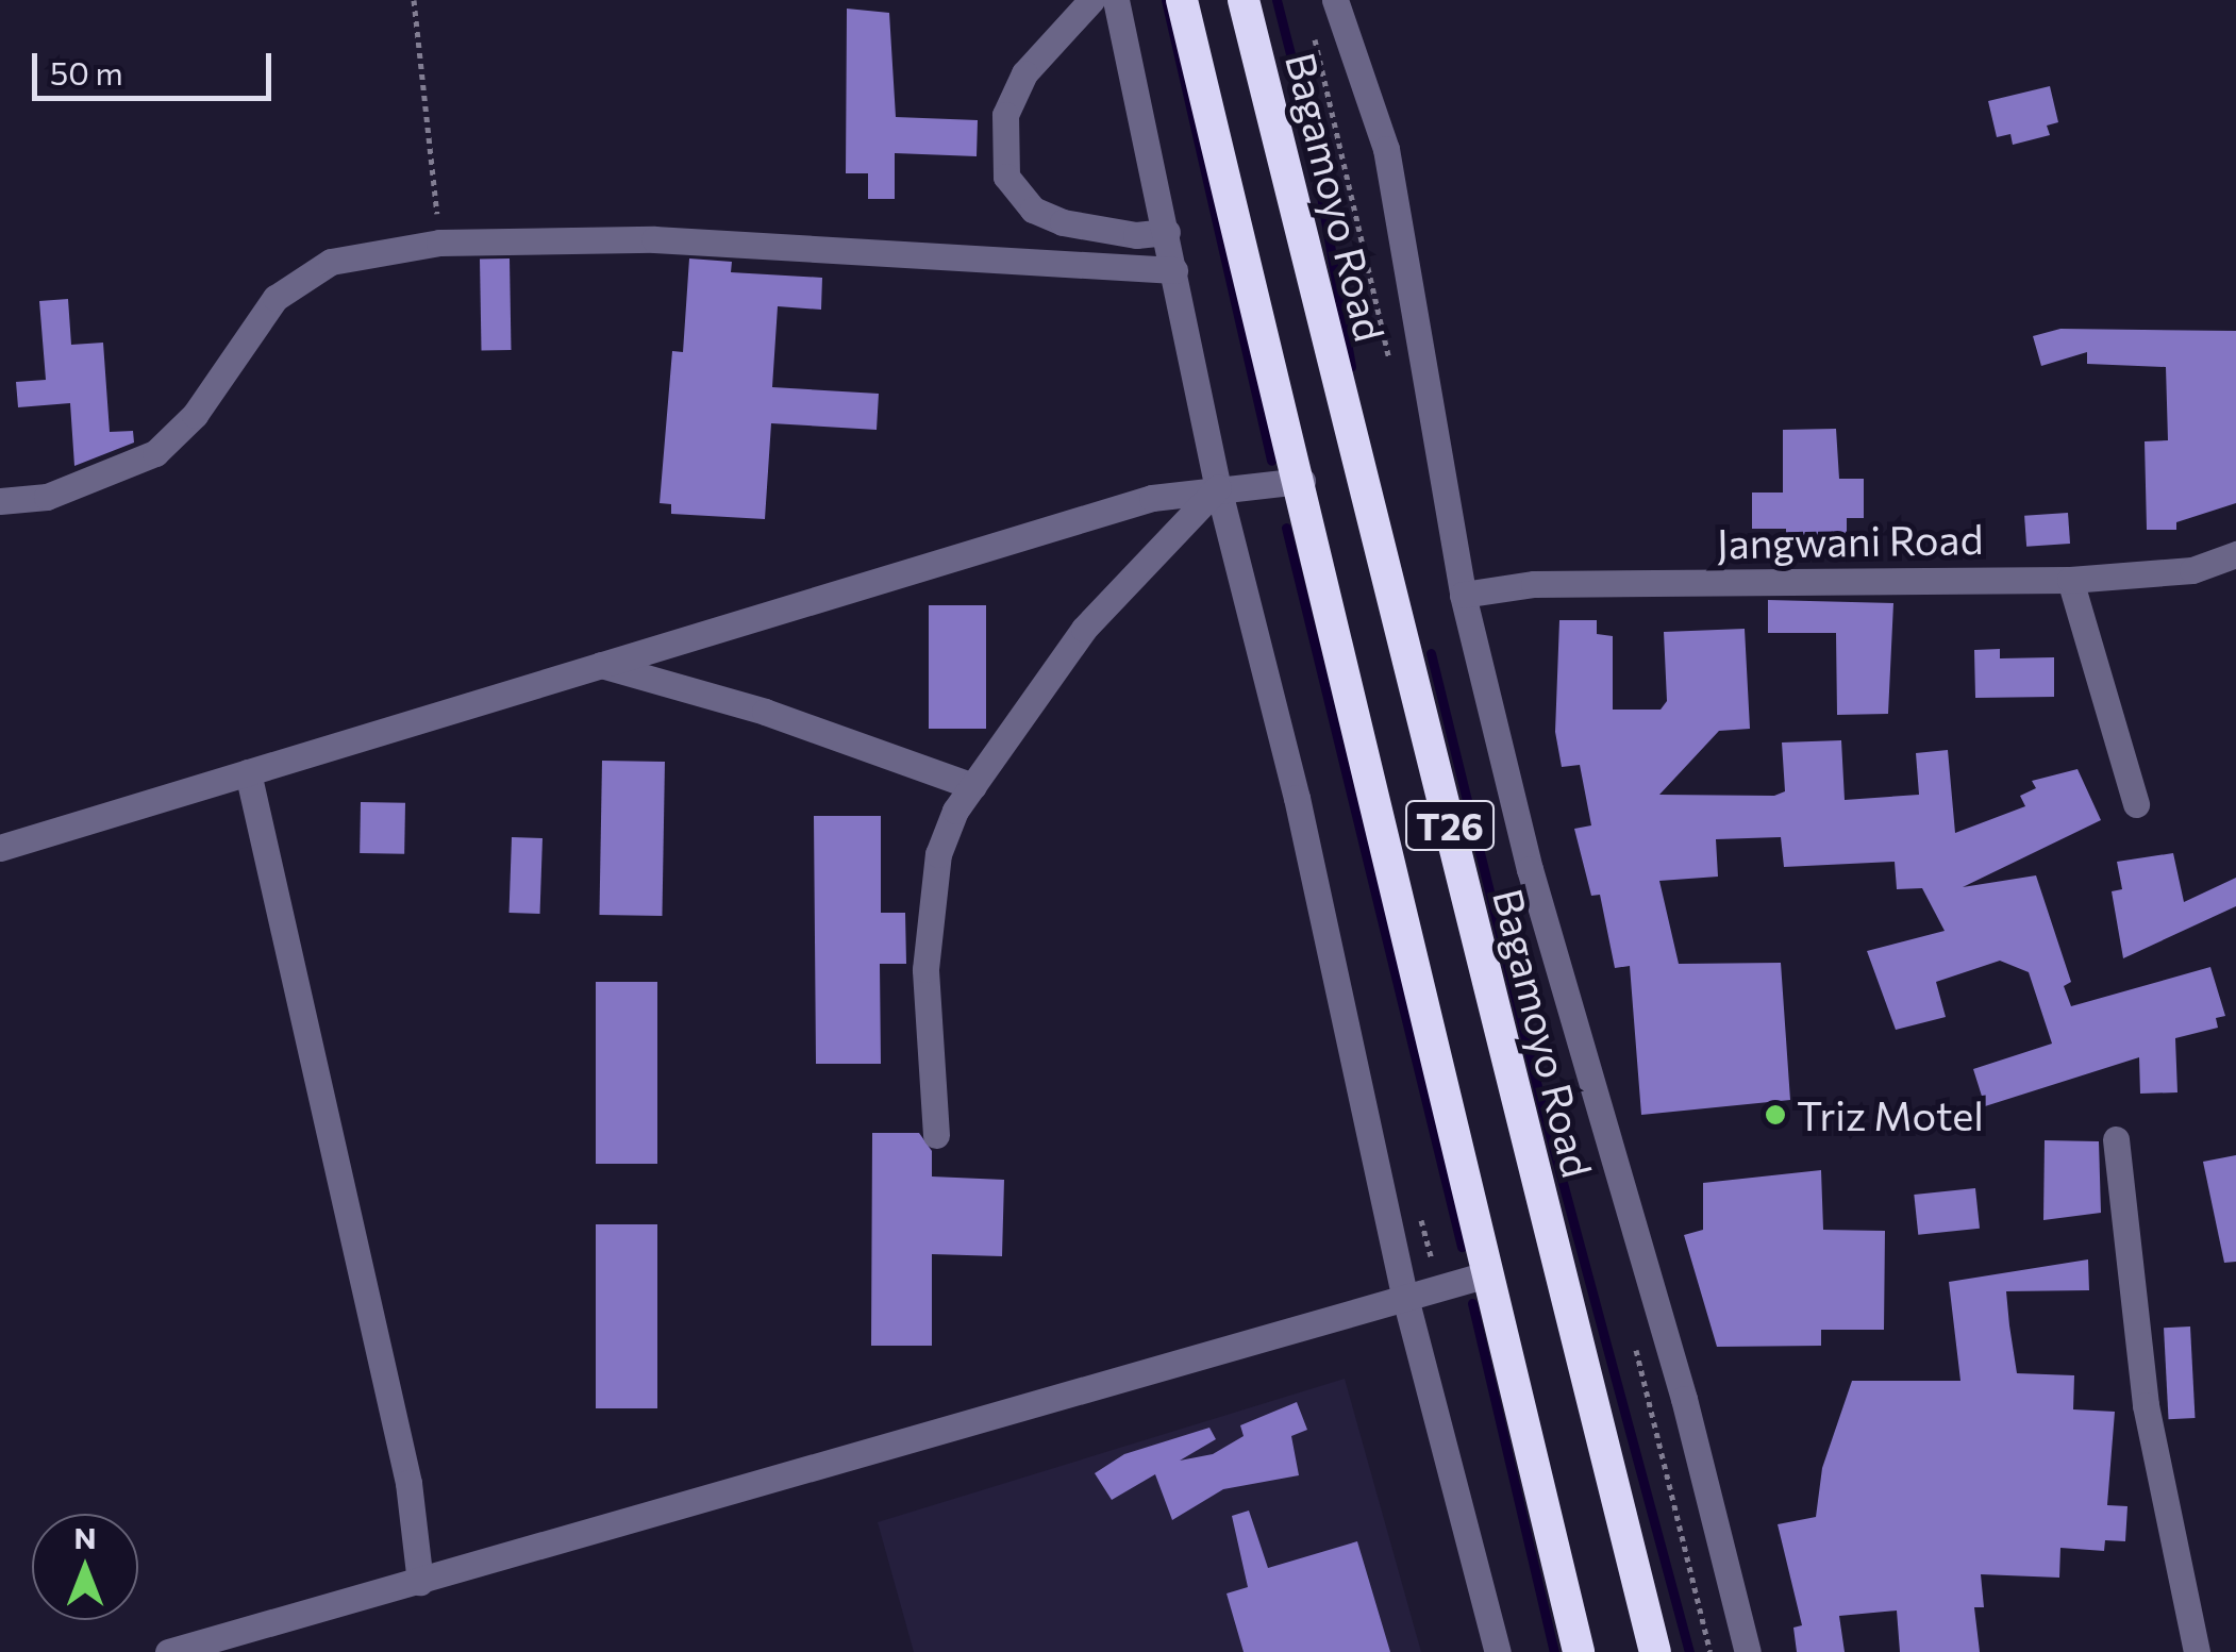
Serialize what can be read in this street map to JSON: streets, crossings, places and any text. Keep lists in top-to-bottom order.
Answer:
{
  "streets": {
    "highway": ["Bagamoyo Road", "T26"],
    "street": ["Jangwani Road"]
  },
  "places": ["Triz Motel"],
  "scale_bar": "50 m",
  "north": "top"
}
